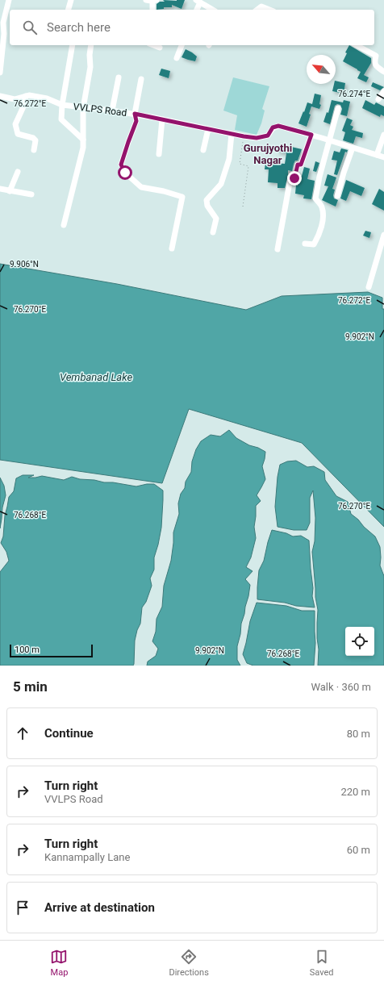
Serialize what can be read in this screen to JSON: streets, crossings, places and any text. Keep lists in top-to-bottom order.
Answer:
{
  "streets": {
    "street": ["VVLPS Road"]
  },
  "districts": ["Gurujyothi Nagar"],
  "water": ["Vembanad Lake"],
  "scale_bar": "100 m",
  "north": "top left",
  "page": {
    "search": "Search here",
    "scale": "100 m",
    "heading": ["5 min", "Walk · 360 m"],
    "list": [
      ["Continue", "80 m"],
      ["Turn right", "VVLPS Road", "220 m"],
      ["Turn right", "Kannampally Lane", "60 m"],
      "Arrive at destination"
    ],
    "nav": ["Map", "Directions", "Saved"]
  },
  "coordinates": [
    "76.274°E",
    "76.272°E",
    "9.906°N",
    "76.270°E",
    "9.902°N",
    "76.268°E"
  ]
}
